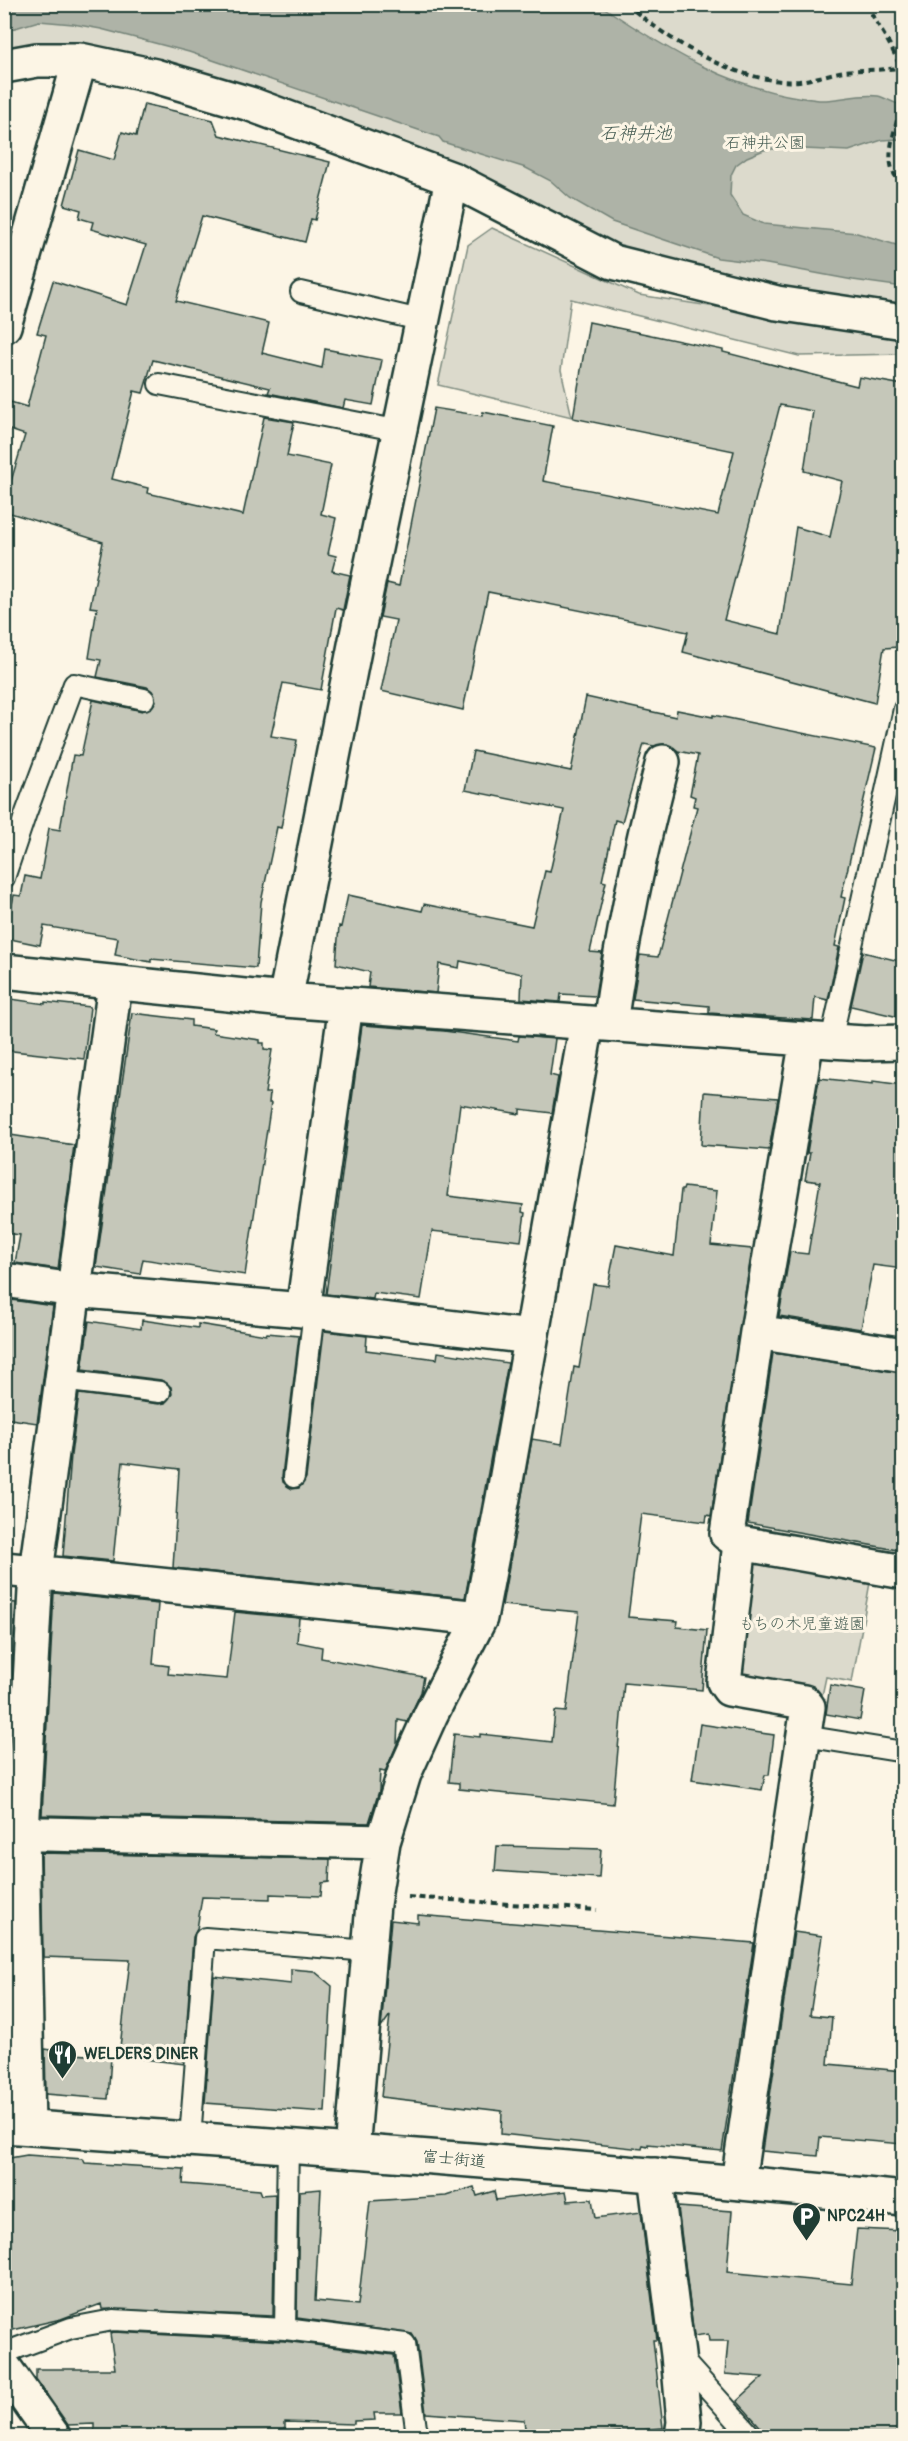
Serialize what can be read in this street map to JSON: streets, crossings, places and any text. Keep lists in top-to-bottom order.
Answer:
{
  "streets": {
    "street": ["富士街道"]
  },
  "water": ["石神井池"],
  "parks": ["石神井公園", "もちの木児童遊園"],
  "places": {
    "restaurant": ["WELDERS DINER"],
    "parking": ["NPC24H"]
  }
}
